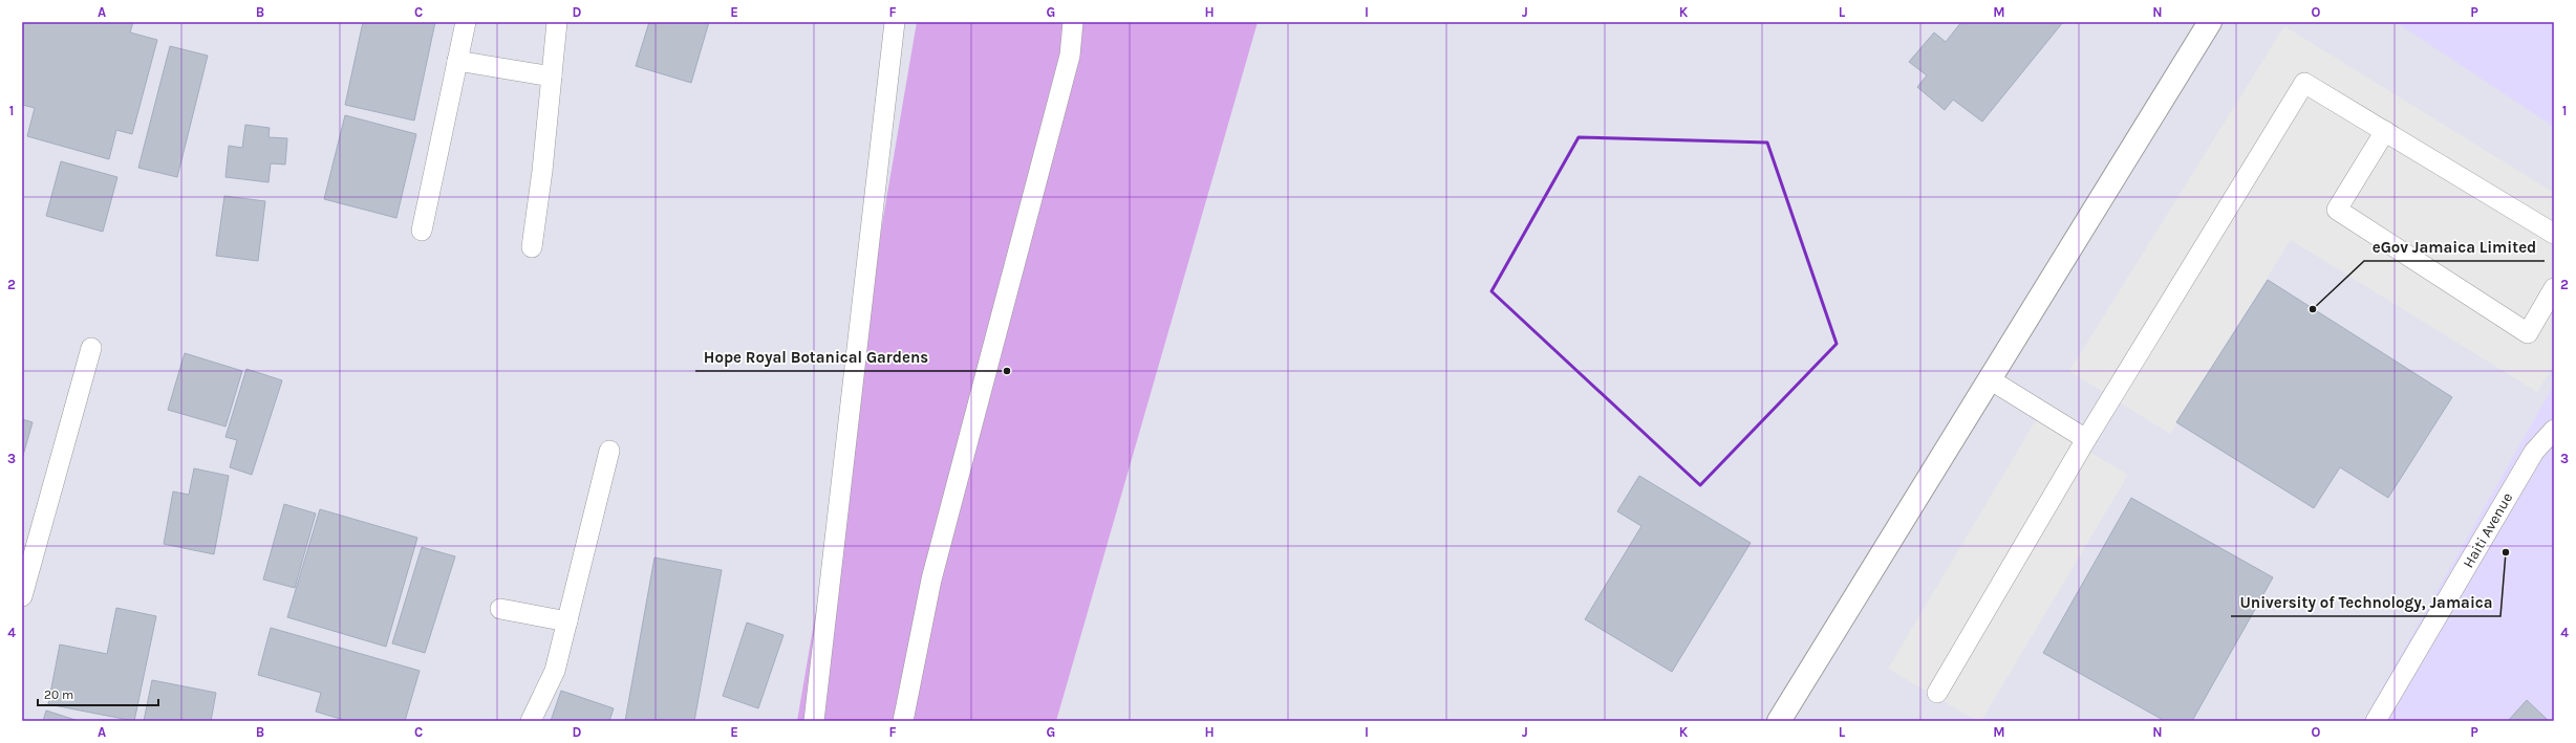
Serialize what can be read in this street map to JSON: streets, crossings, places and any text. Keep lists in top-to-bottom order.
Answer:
{
  "streets": {
    "lane": ["Haiti Avenue"]
  },
  "places": ["eGov Jamaica Limited", "Hope Royal Botanical Gardens", "University of Technology, Jamaica"],
  "scale_bar": "20 m",
  "grid": {
    "columns": [
      "A",
      "B",
      "C",
      "D",
      "E",
      "F",
      "G",
      "H",
      "I",
      "J",
      "K",
      "L",
      "M",
      "N",
      "O",
      "P"
    ],
    "rows": [
      "1",
      "2",
      "3",
      "4"
    ]
  }
}
